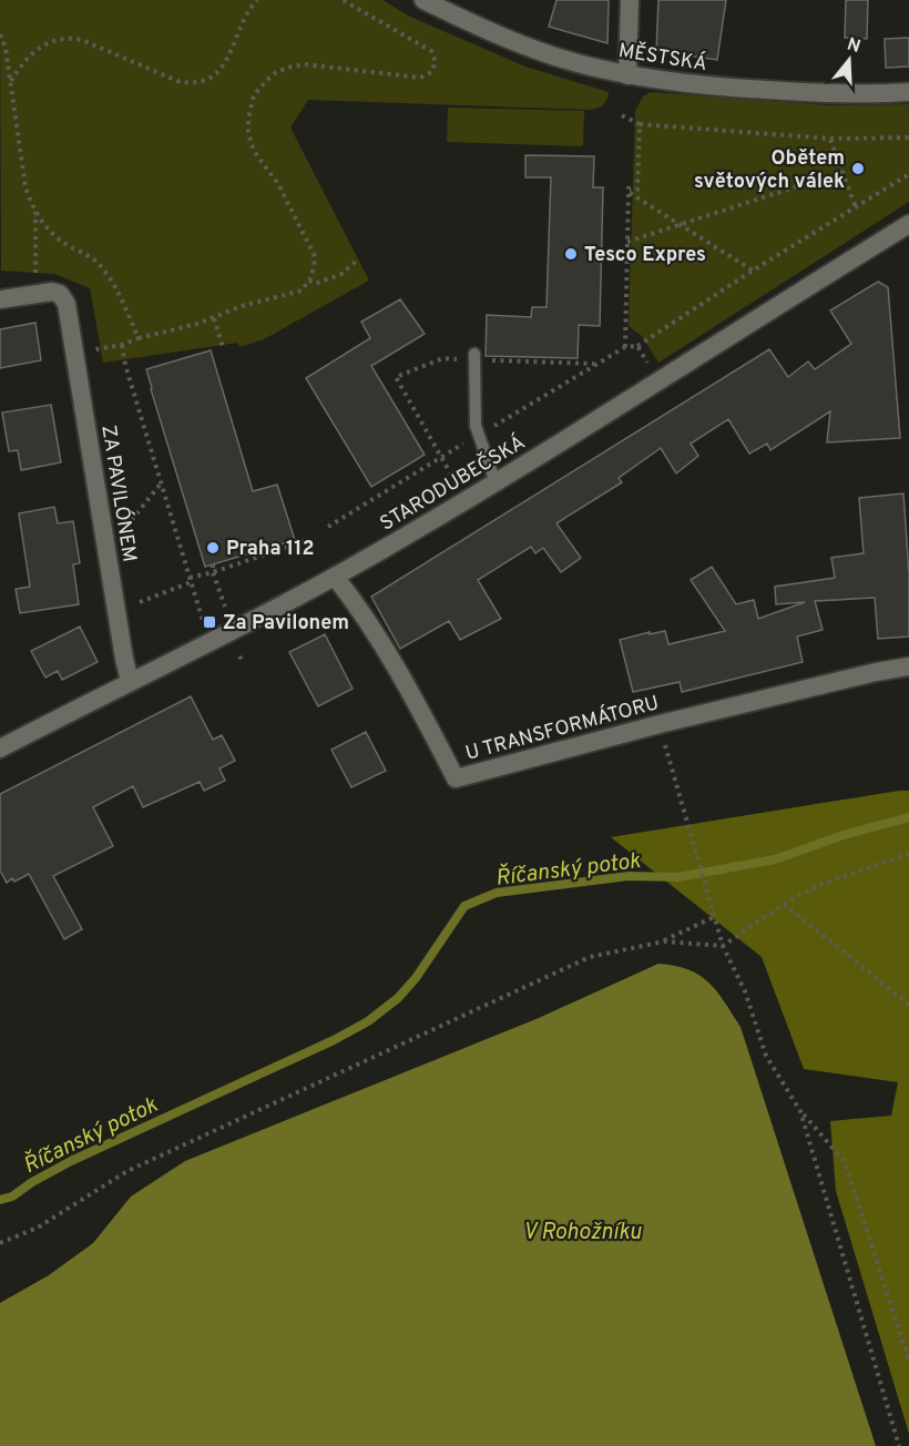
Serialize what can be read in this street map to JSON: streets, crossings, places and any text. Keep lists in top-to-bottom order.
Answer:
{
  "streets": {
    "street": [
      "MĚSTSKÁ",
      "STARODUBEČSKÁ",
      "ZA PAVILÓNEM",
      "U TRANSFORMÁTORU"
    ]
  },
  "crossings": [
    ["STARODUBEČSKÁ", "ZA PAVILÓNEM"],
    ["STARODUBEČSKÁ", "U TRANSFORMÁTORU"]
  ],
  "water": ["Říčanský potok", "V Rohožníku"],
  "places": {
    "other": ["Obětem světových válek", "Tesco Expres", "Praha 112"],
    "transit": ["Za Pavilonem"]
  },
  "north": "top"
}
